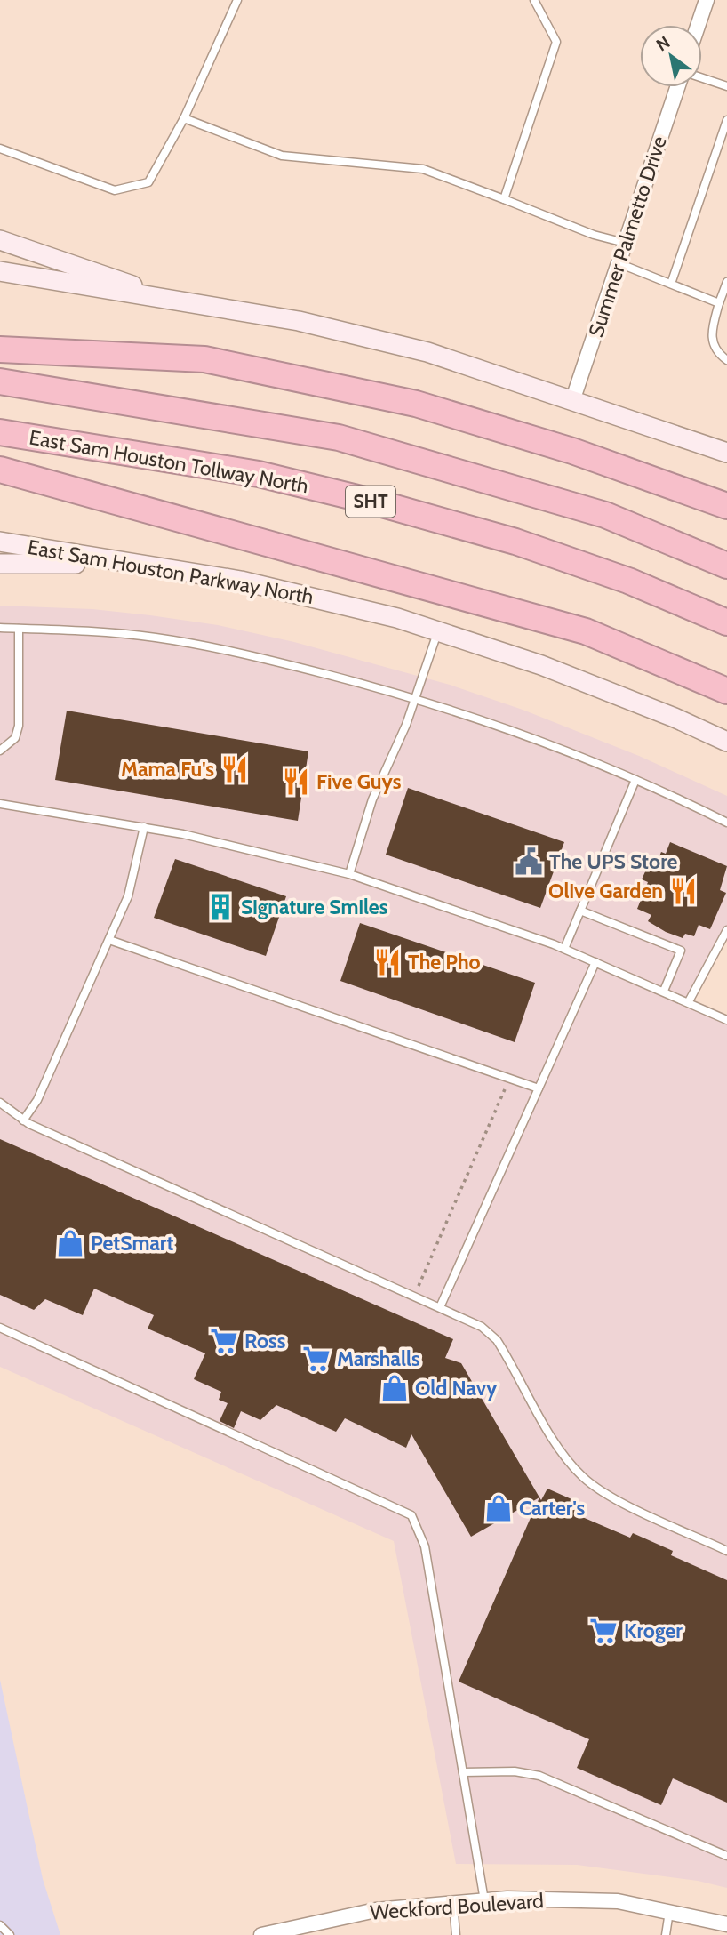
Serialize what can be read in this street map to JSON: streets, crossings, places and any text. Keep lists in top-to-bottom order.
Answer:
{
  "streets": {
    "highway": ["East Sam Houston Tollway North", "SHT"],
    "main road": ["East Sam Houston Parkway North"],
    "street": ["Summer Palmetto Drive", "Weckford Boulevard"]
  },
  "places": {
    "restaurant": [
      "Mama Fu's",
      "Five Guys",
      "Olive Garden",
      "The Pho"
    ],
    "public building": ["The UPS Store"],
    "building": ["Signature Smiles"],
    "shop": ["PetSmart", "Old Navy", "Carter's"],
    "supermarket": ["Ross", "Marshalls", "Kroger"]
  },
  "north": "top left"
}
